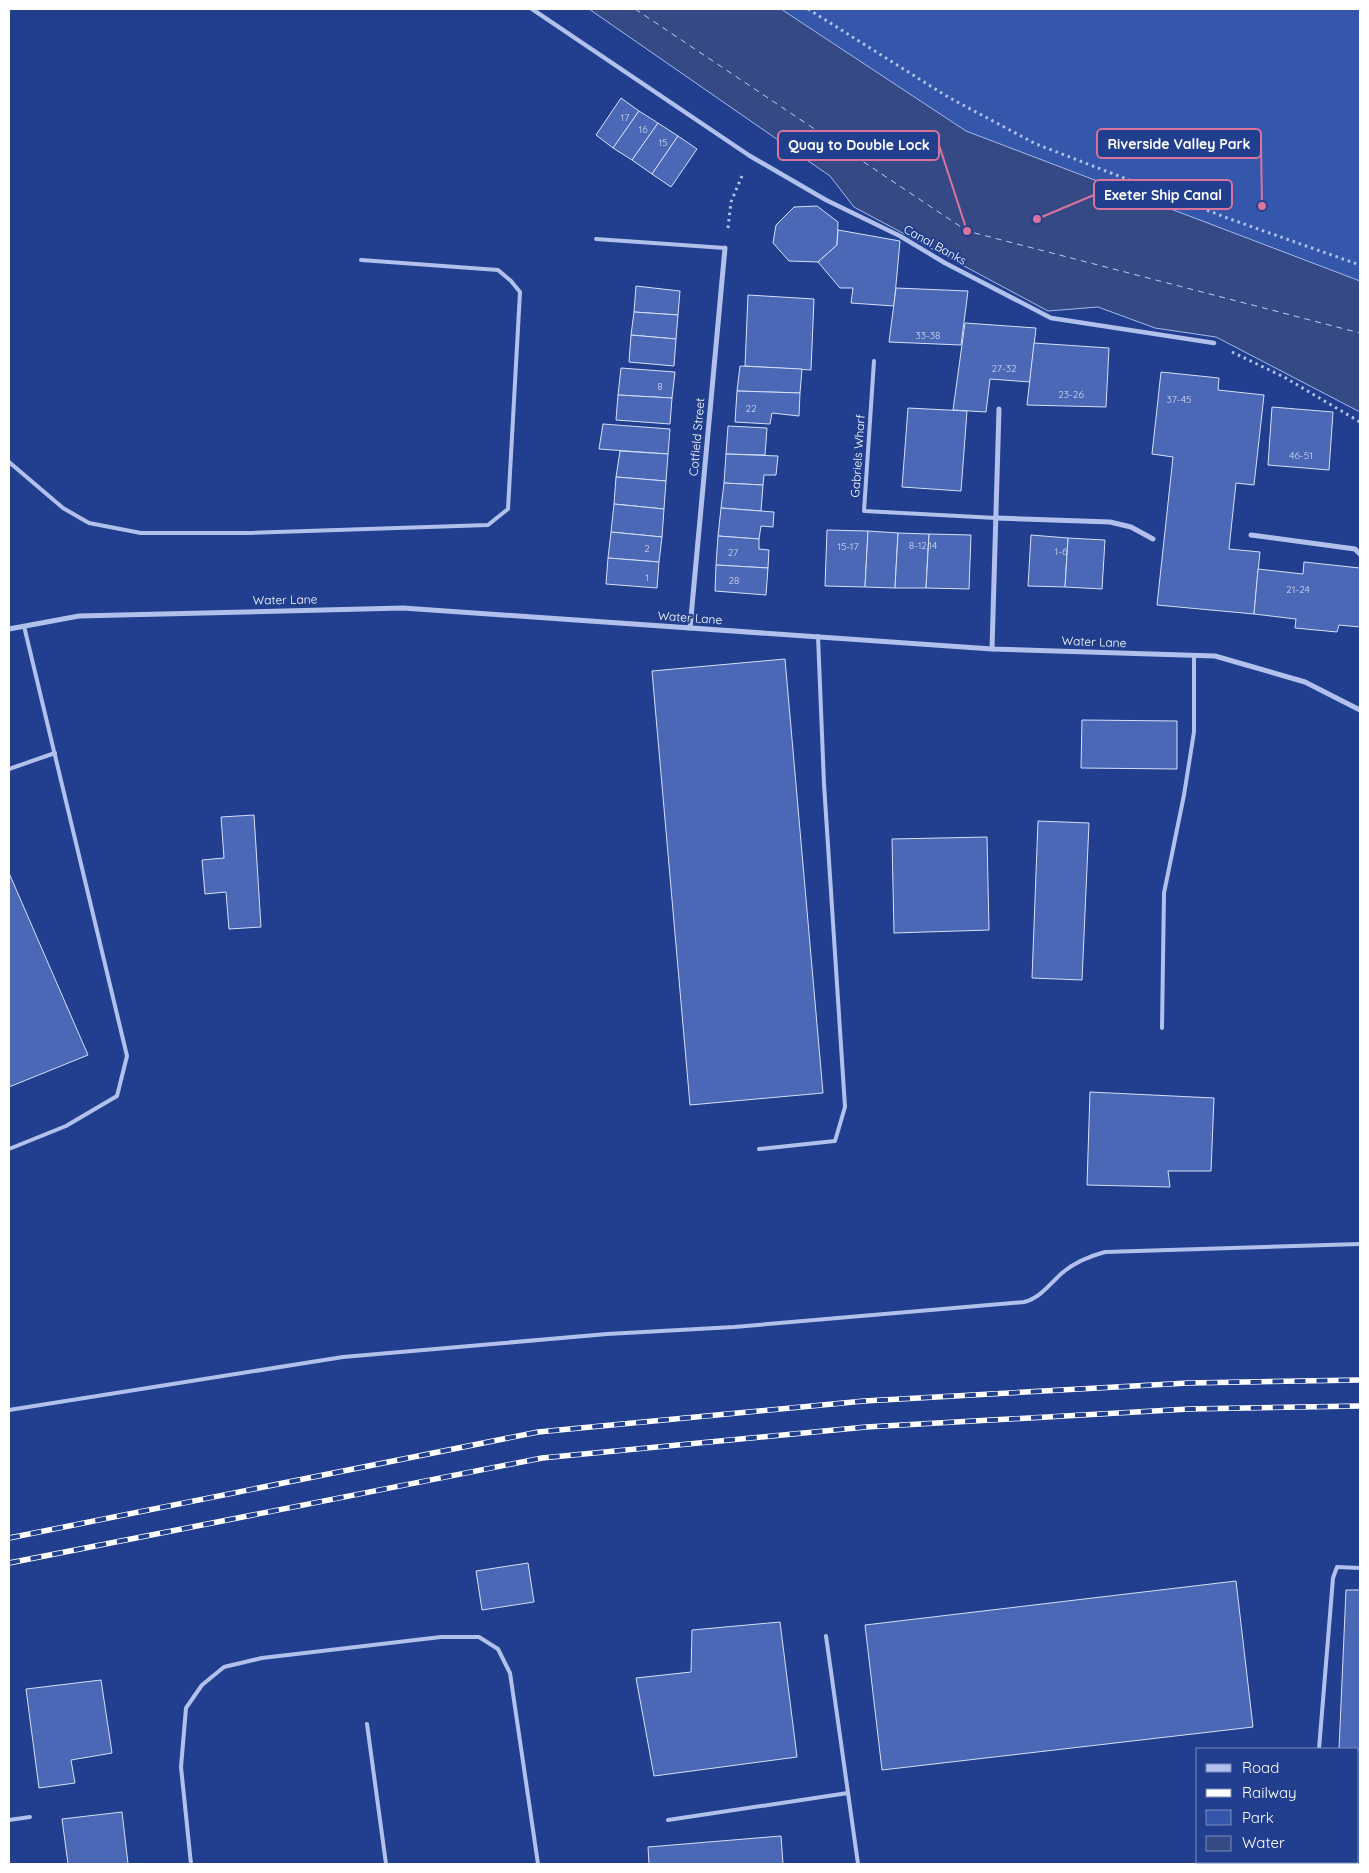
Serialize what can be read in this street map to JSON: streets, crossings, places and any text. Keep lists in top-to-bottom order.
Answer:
{
  "streets": {
    "street": [
      "Canal Banks",
      "Cotfield Street",
      "Gabriels Wharf",
      "Water Lane"
    ]
  },
  "crossings": [
    ["Cotfield Street", "Water Lane"]
  ],
  "places": ["Riverside Valley Park", "Exeter Ship Canal", "Quay to Double Lock"],
  "house_numbers": [
    "17",
    "16",
    "15",
    "33-38",
    "27-32",
    "8",
    "23-26",
    "37-45",
    "22",
    "46-51",
    "8-12,14",
    "15-17",
    "2",
    "1-6",
    "27",
    "1",
    "28",
    "21-24"
  ],
  "legend": [
    "Road",
    "Railway",
    "Park",
    "Water"
  ]
}
